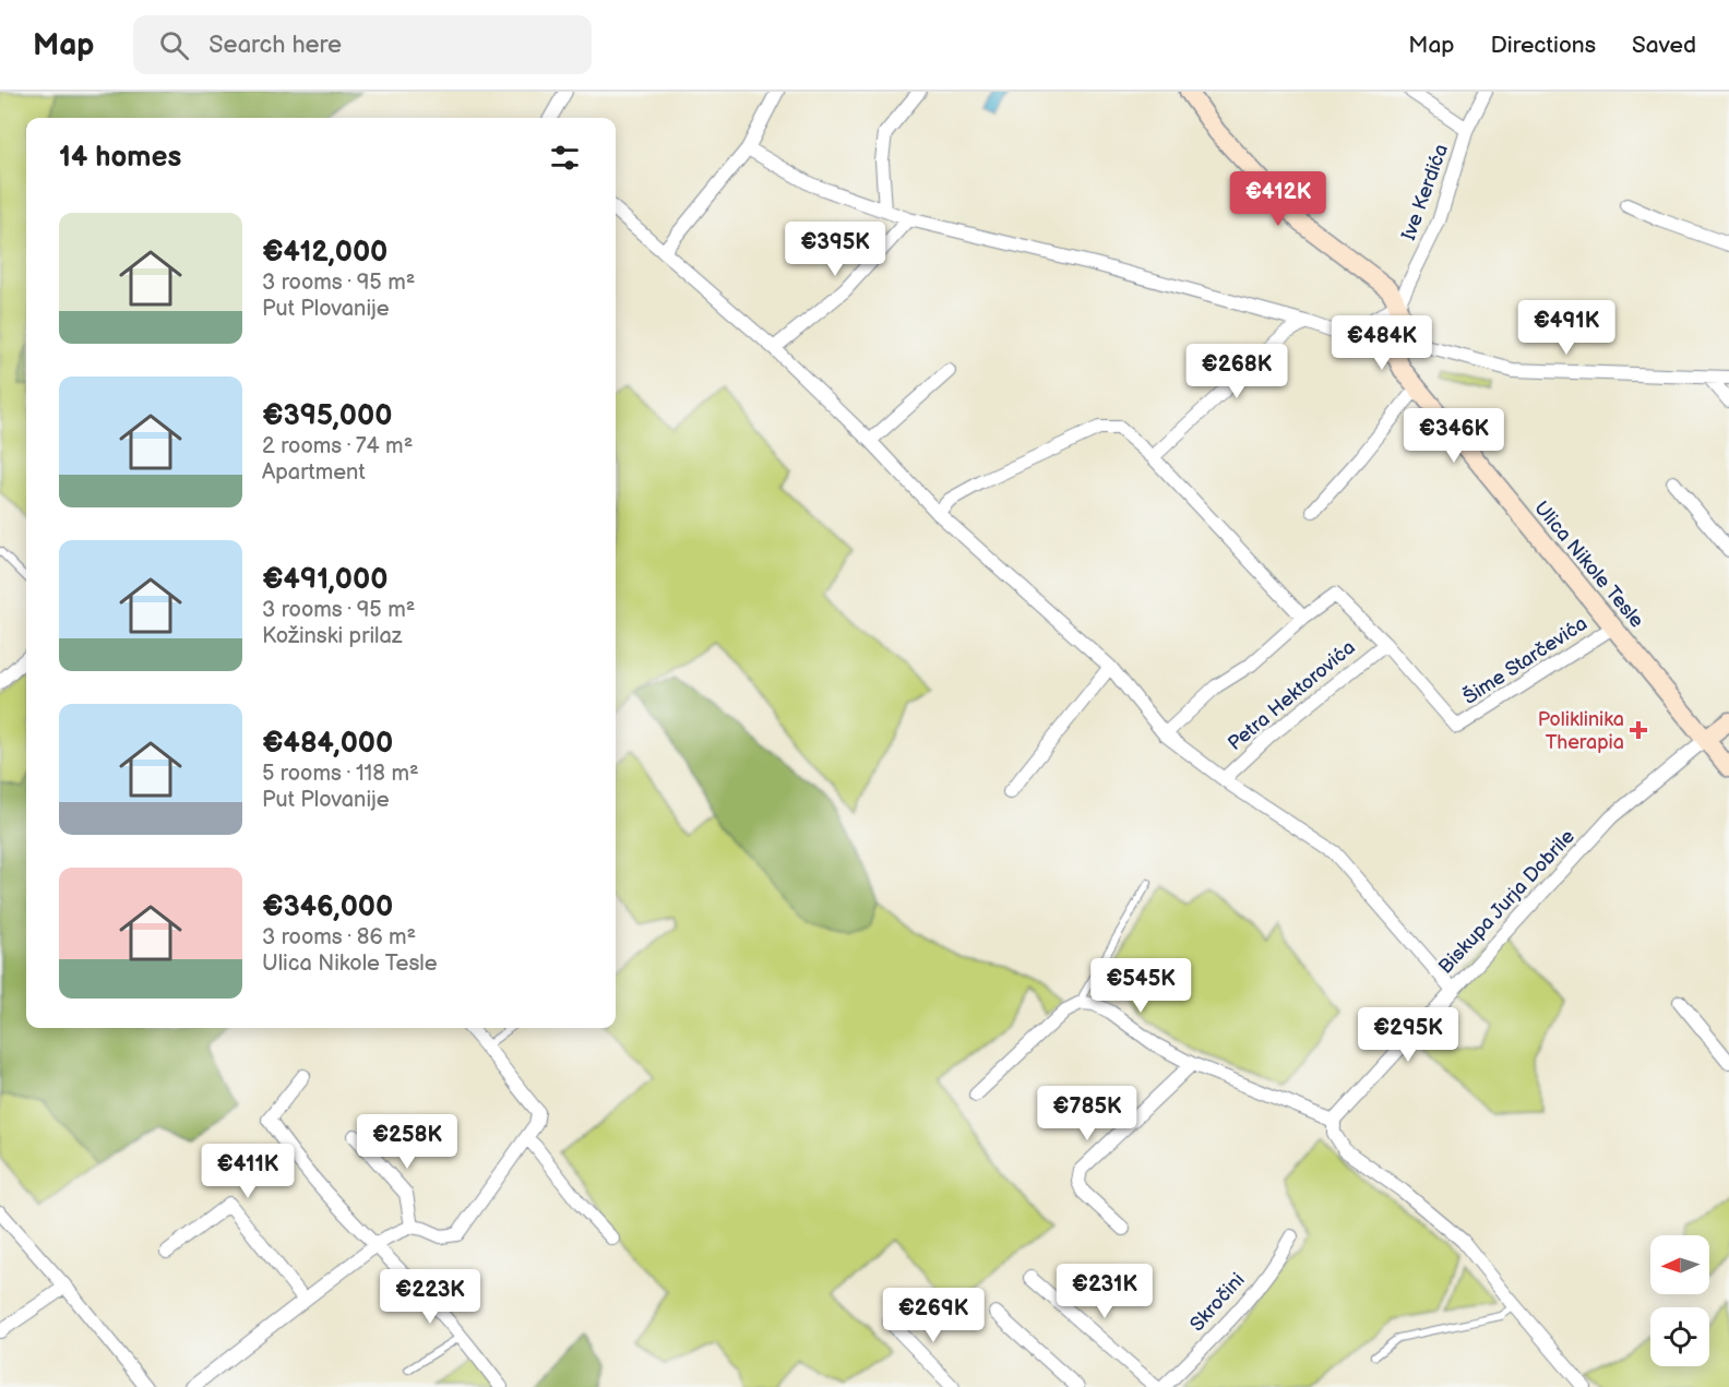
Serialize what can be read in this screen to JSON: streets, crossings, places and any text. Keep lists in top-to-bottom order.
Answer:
{
  "streets": {
    "street": [
      "Ive Kerdića",
      "Ulica Nikole Tesle",
      "Šime Starčevića",
      "Petra Hektorovića",
      "Biskupa Jurja Dobrile",
      "Skročini"
    ]
  },
  "crossings": [
    ["Ulica Nikole Tesle", "Šime Starčevića"],
    ["Ulica Nikole Tesle", "Biskupa Jurja Dobrile"],
    ["Šime Starčevića", "Petra Hektorovića"]
  ],
  "places": {
    "health": ["Poliklinika Therapia"]
  },
  "north": "left",
  "page": {
    "header": "Map",
    "search": "Search here",
    "nav": ["Map", "Directions", "Saved"],
    "heading": "14 homes",
    "price": [
      "€412K",
      "€395K",
      "€491K",
      "€484K",
      "€268K",
      "€346K",
      "€545K",
      "€295K",
      "€785K",
      "€258K",
      "€411K",
      "€231K",
      "€223K",
      "€269K"
    ],
    "list": [
      {
        "name": "€412,000",
        "note": "3 rooms · 95 m² · Put Plovanije"
      },
      {
        "name": "€395,000",
        "note": "2 rooms · 74 m² · Apartment"
      },
      {
        "name": "€491,000",
        "note": "3 rooms · 95 m² · Kožinski prilaz"
      },
      {
        "name": "€484,000",
        "note": "5 rooms · 118 m² · Put Plovanije"
      },
      {
        "name": "€346,000",
        "note": "3 rooms · 86 m² · Ulica Nikole Tesle"
      }
    ]
  }
}
